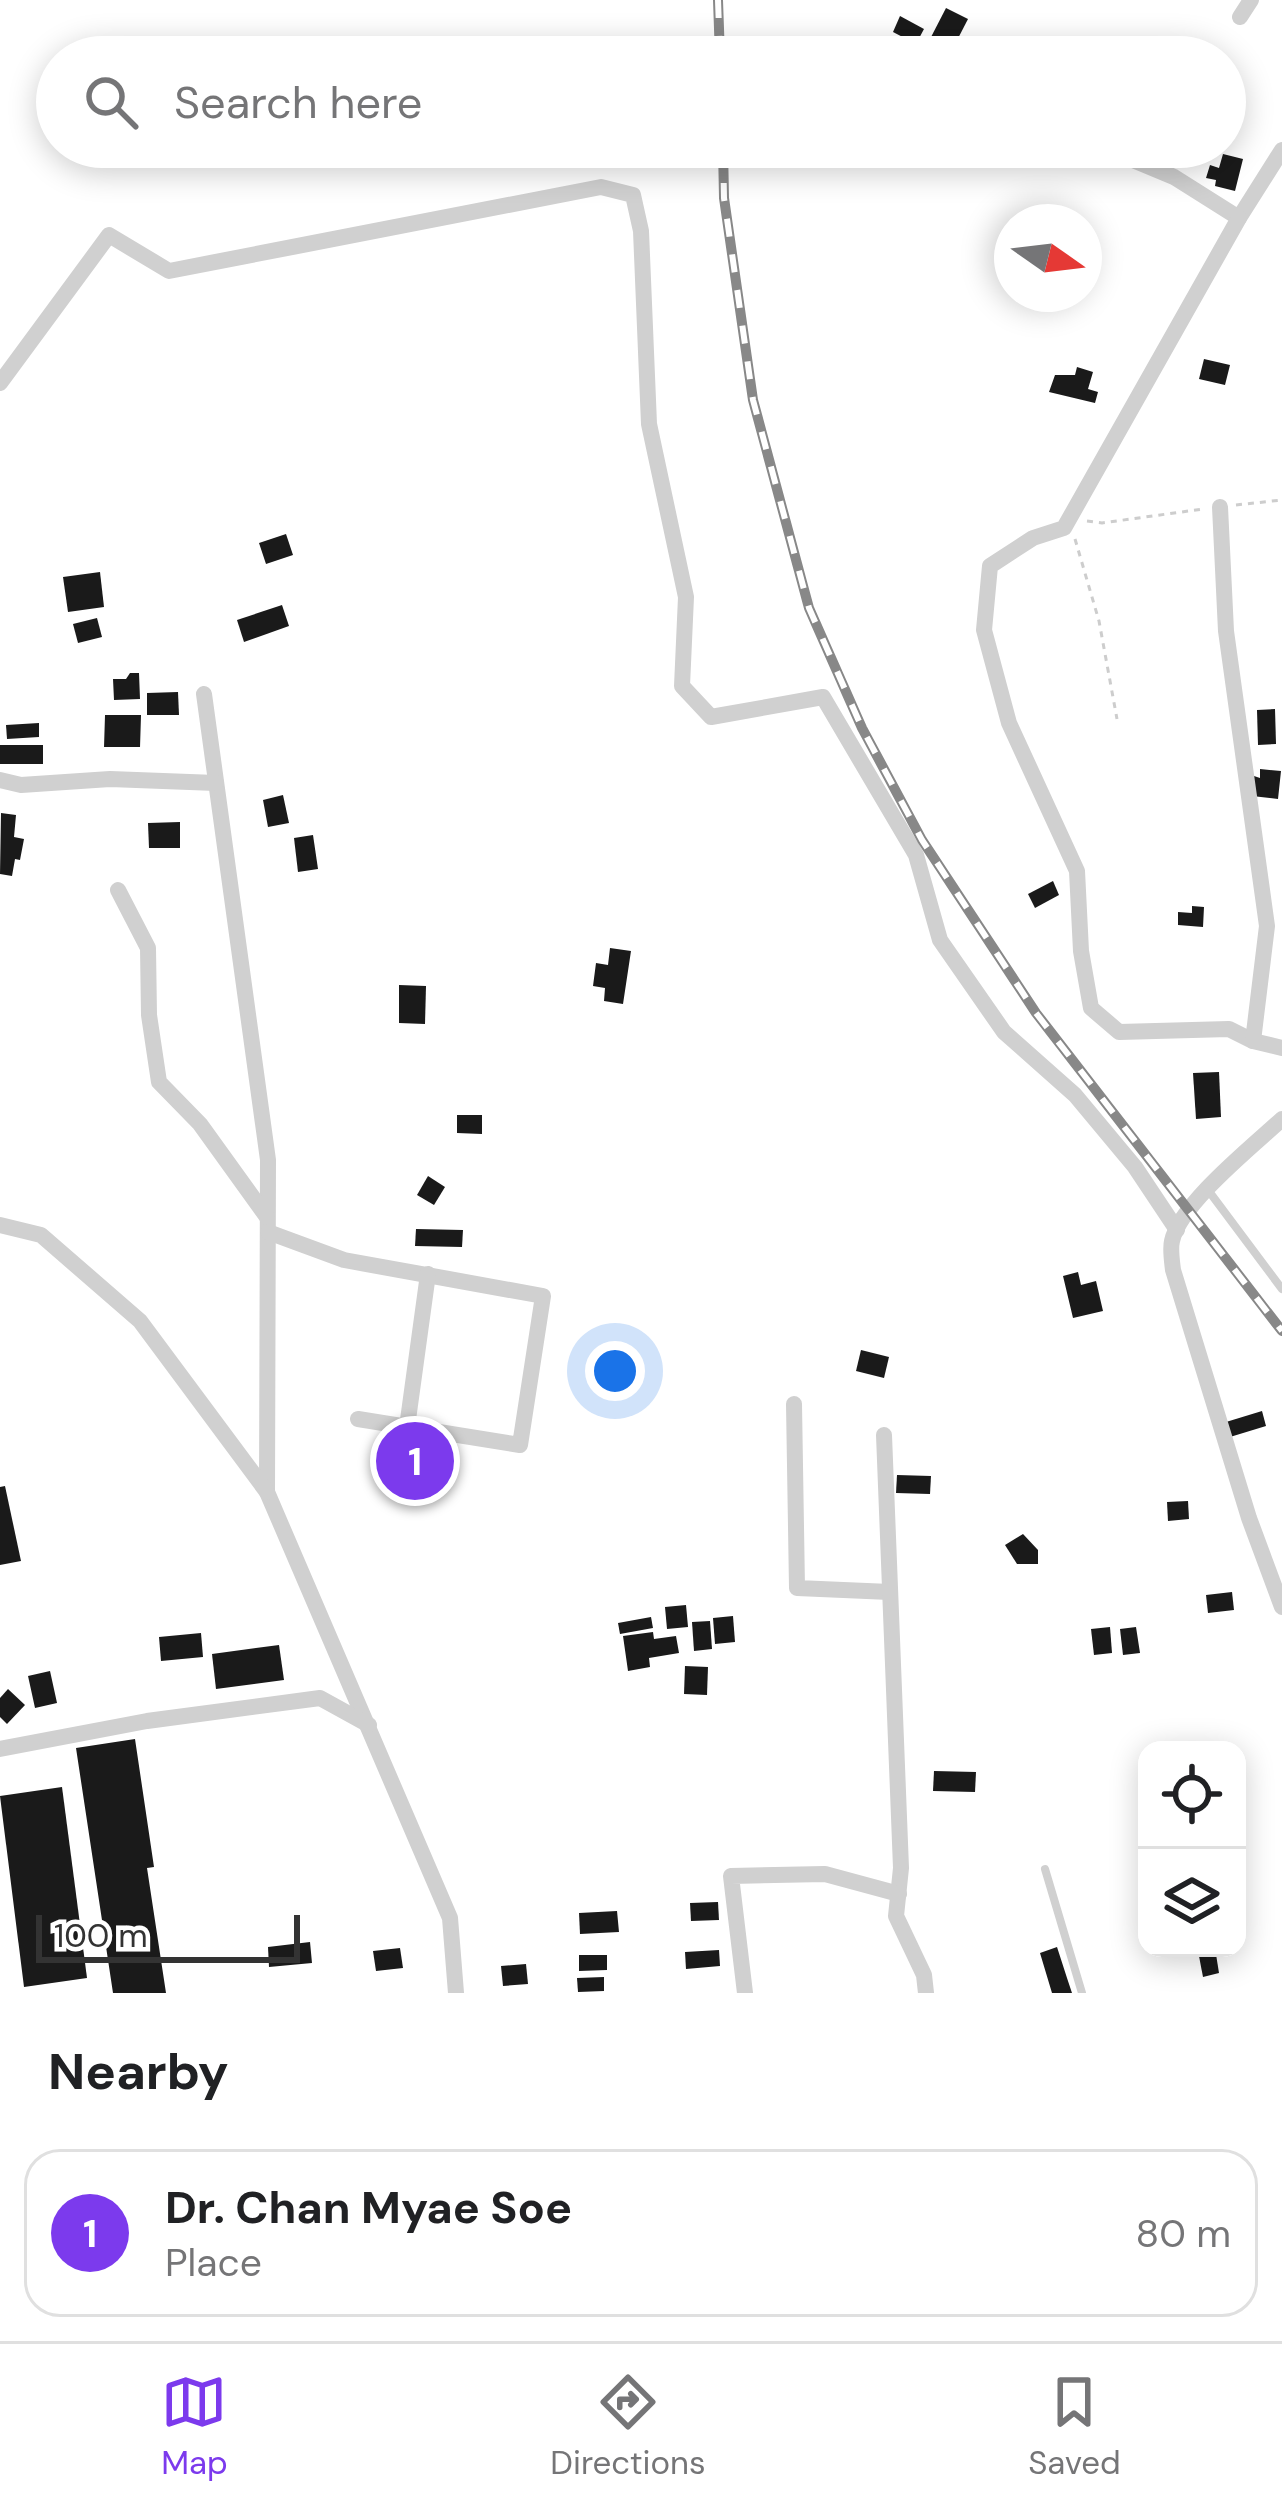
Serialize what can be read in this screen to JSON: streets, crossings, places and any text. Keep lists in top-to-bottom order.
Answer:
{
  "scale_bar": "100 m",
  "north": "right",
  "page": {
    "search": "Search here",
    "pins": "1",
    "scale": "100 m",
    "heading": "Nearby",
    "list": [
      {
        "mark": "1",
        "name": "Dr. Chan Myae Soe",
        "note": "Place",
        "value": "80 m"
      }
    ],
    "nav": ["Map", "Directions", "Saved"]
  }
}
